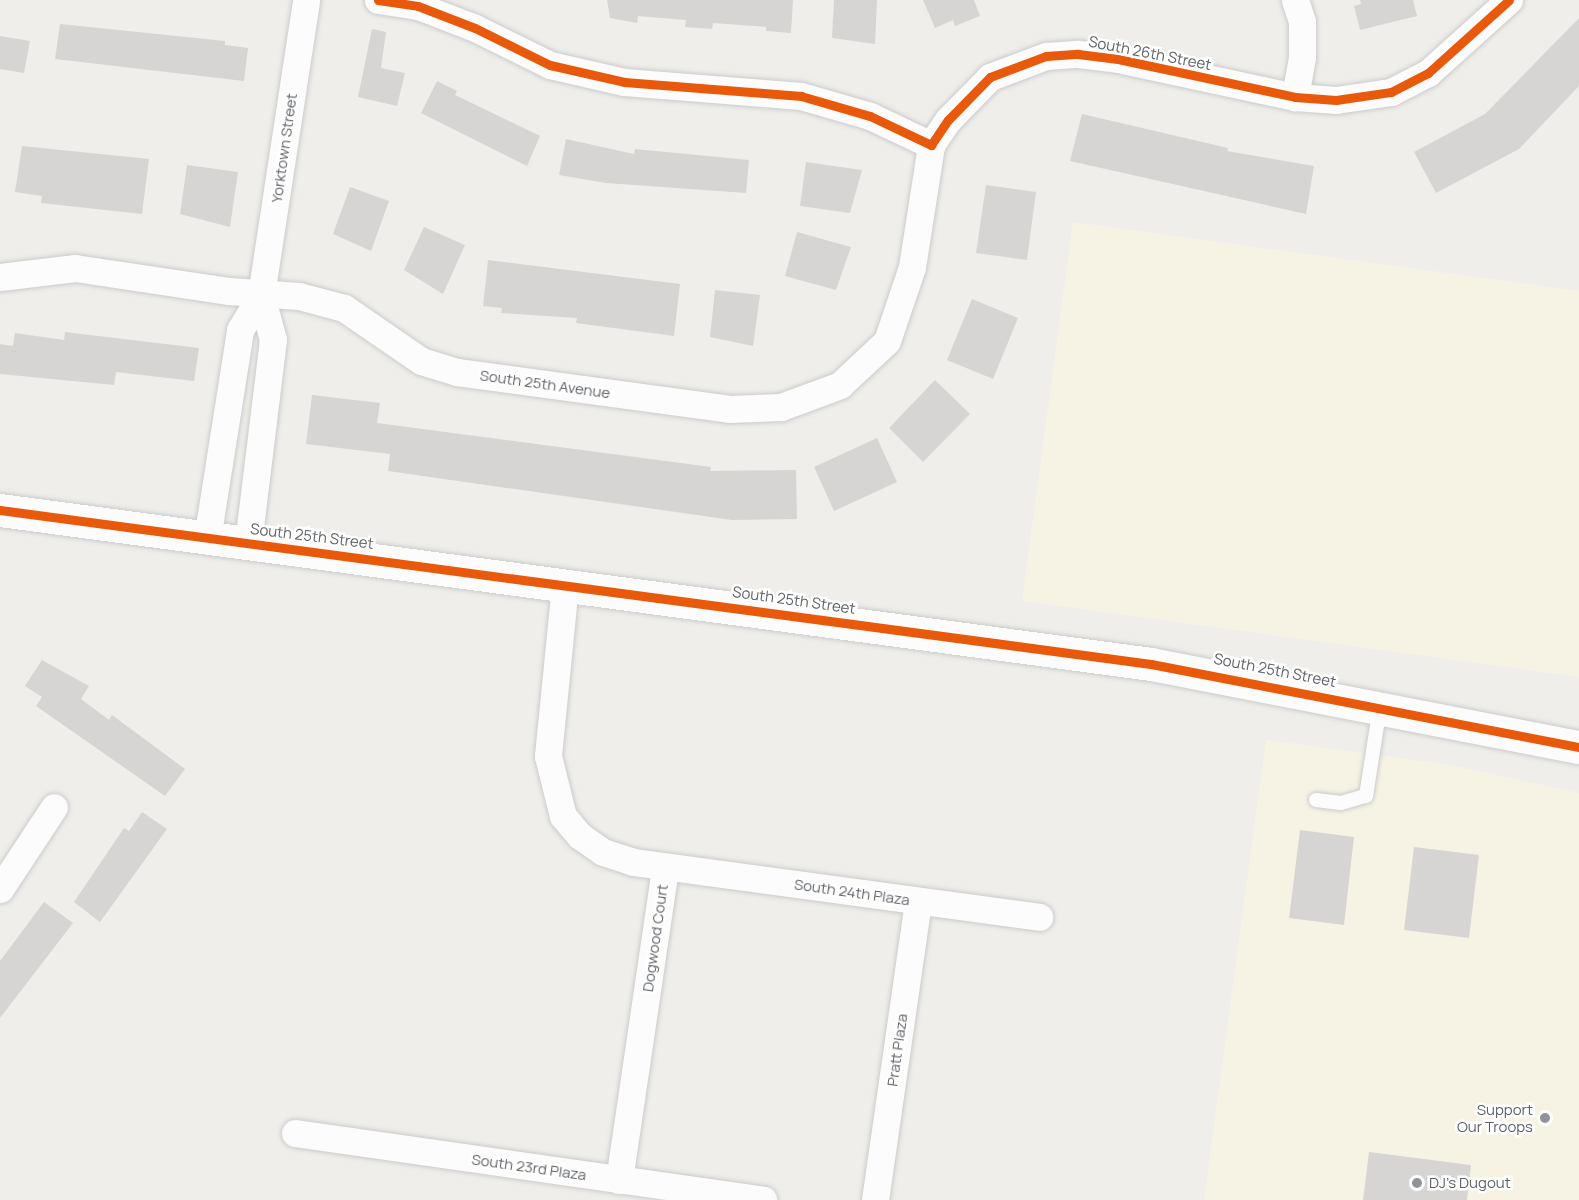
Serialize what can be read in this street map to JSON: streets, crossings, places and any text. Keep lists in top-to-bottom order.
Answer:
{
  "streets": {
    "street": [
      "South 26th Street",
      "Yorktown Street",
      "South 25th Avenue",
      "South 25th Street",
      "South 24th Plaza",
      "Dogwood Court",
      "Pratt Plaza",
      "South 23rd Plaza"
    ]
  },
  "crossings": [
    ["South 26th Street", "South 25th Avenue"],
    ["Yorktown Street", "South 25th Avenue"],
    ["Yorktown Street", "South 25th Street"],
    ["South 25th Street", "Dogwood Court"],
    ["South 24th Plaza", "Dogwood Court"],
    ["South 24th Plaza", "Pratt Plaza"],
    ["Dogwood Court", "South 23rd Plaza"]
  ],
  "places": ["Support Our Troops", "DJ's Dugout"]
}
